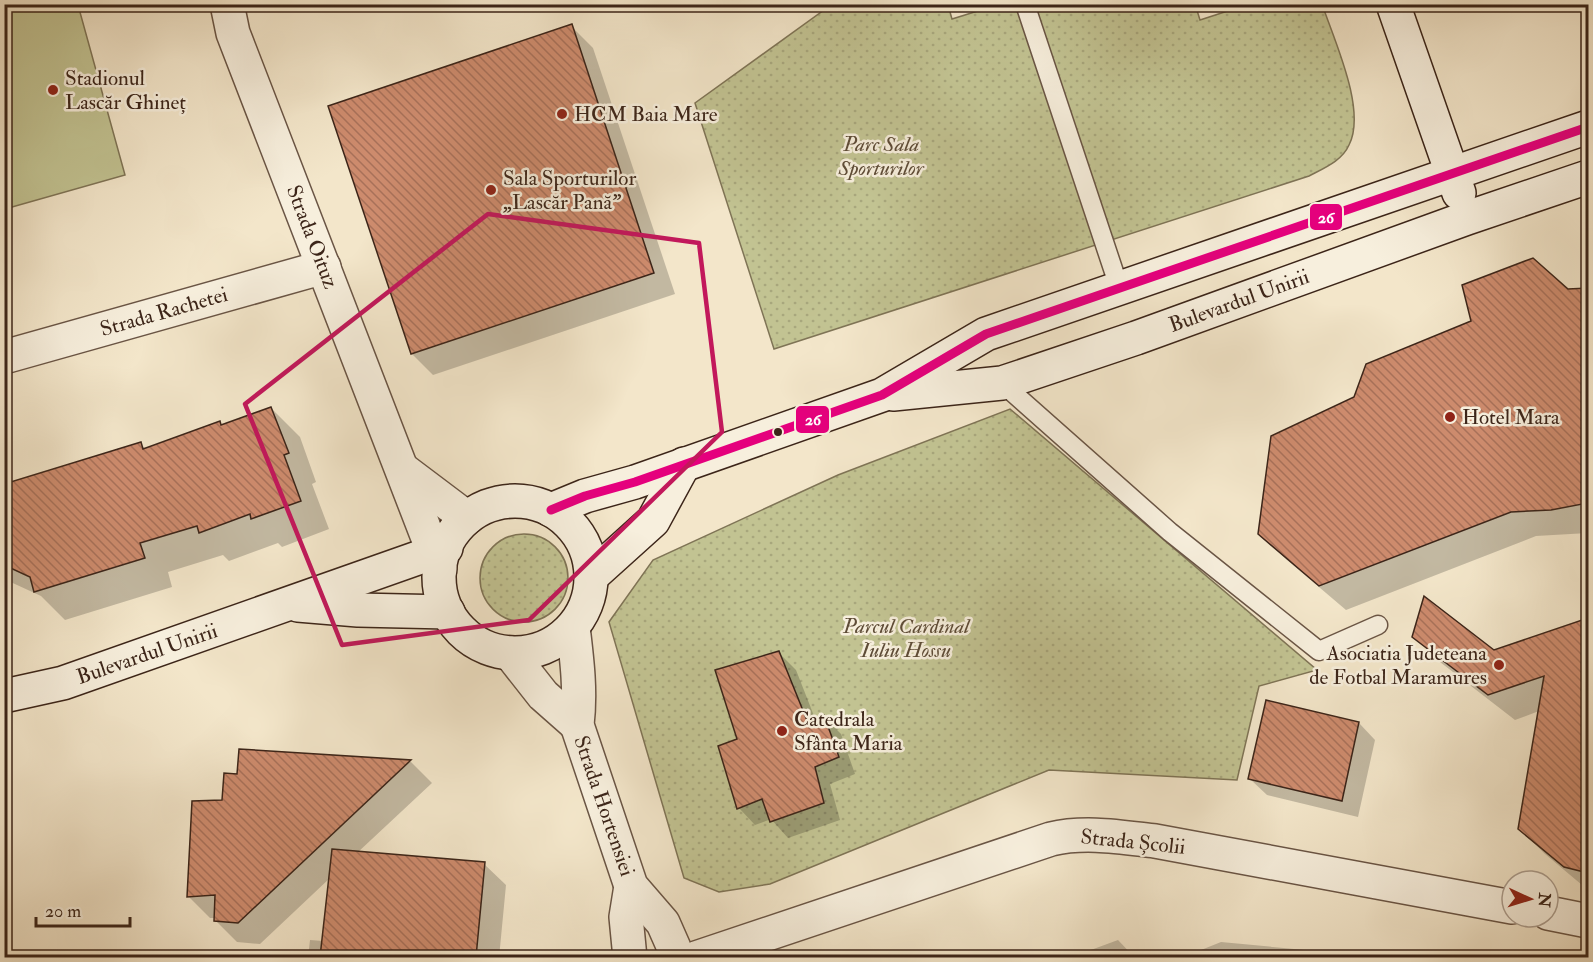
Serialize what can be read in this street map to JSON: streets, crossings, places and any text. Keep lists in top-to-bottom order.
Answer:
{
  "streets": {
    "main road": [
      "Strada Oituz",
      "Bulevardul Unirii",
      "Strada Rachetei",
      "Strada Hortensiei",
      "Strada Școlii"
    ]
  },
  "crossings": [
    ["Strada Oituz", "Bulevardul Unirii"],
    ["Strada Oituz", "Strada Rachetei"],
    ["Strada Oituz", "Strada Hortensiei"],
    ["Bulevardul Unirii", "Strada Hortensiei"],
    ["Strada Hortensiei", "Strada Școlii"]
  ],
  "parks": ["Parc Sala Sporturilor", "Parcul Cardinal Iuliu Hossu"],
  "places": [
    "Stadionul Lascăr Ghineț",
    "HCM Baia Mare",
    "Sala Sporturilor „Lascăr Pană”",
    "Hotel Mara",
    "Asociatia Judeteana de Fotbal Maramures",
    "Catedrala Sfânta Maria"
  ],
  "lines": ["transit line 26"],
  "scale_bar": "20 m",
  "north": "right"
}
